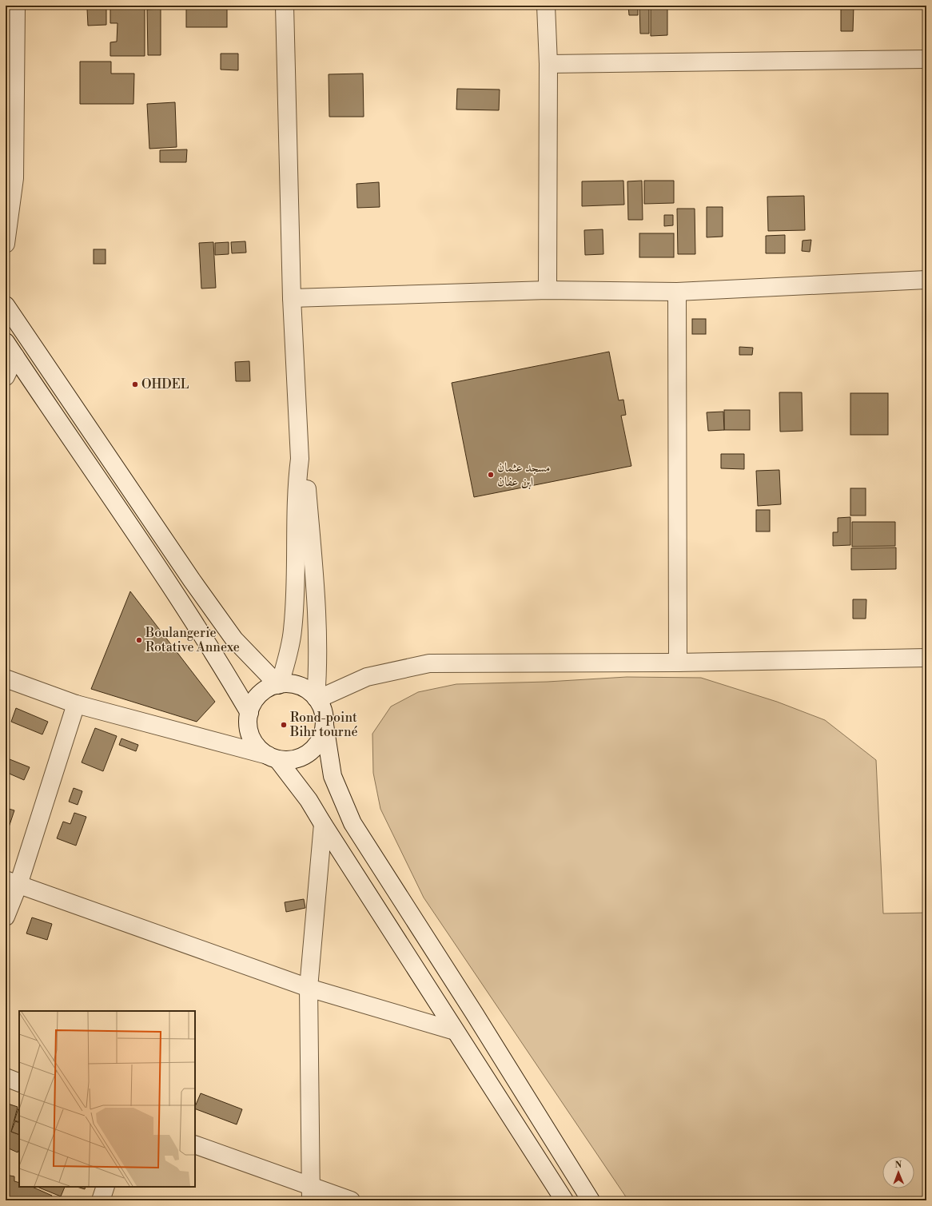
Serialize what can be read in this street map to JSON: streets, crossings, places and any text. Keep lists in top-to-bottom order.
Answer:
{
  "places": [
    "OHDEL",
    "مسجد عثمان ابن عفان",
    "Boulangerie Rotative Annexe",
    "Rond-point Bihr tourné"
  ],
  "north": "top"
}
